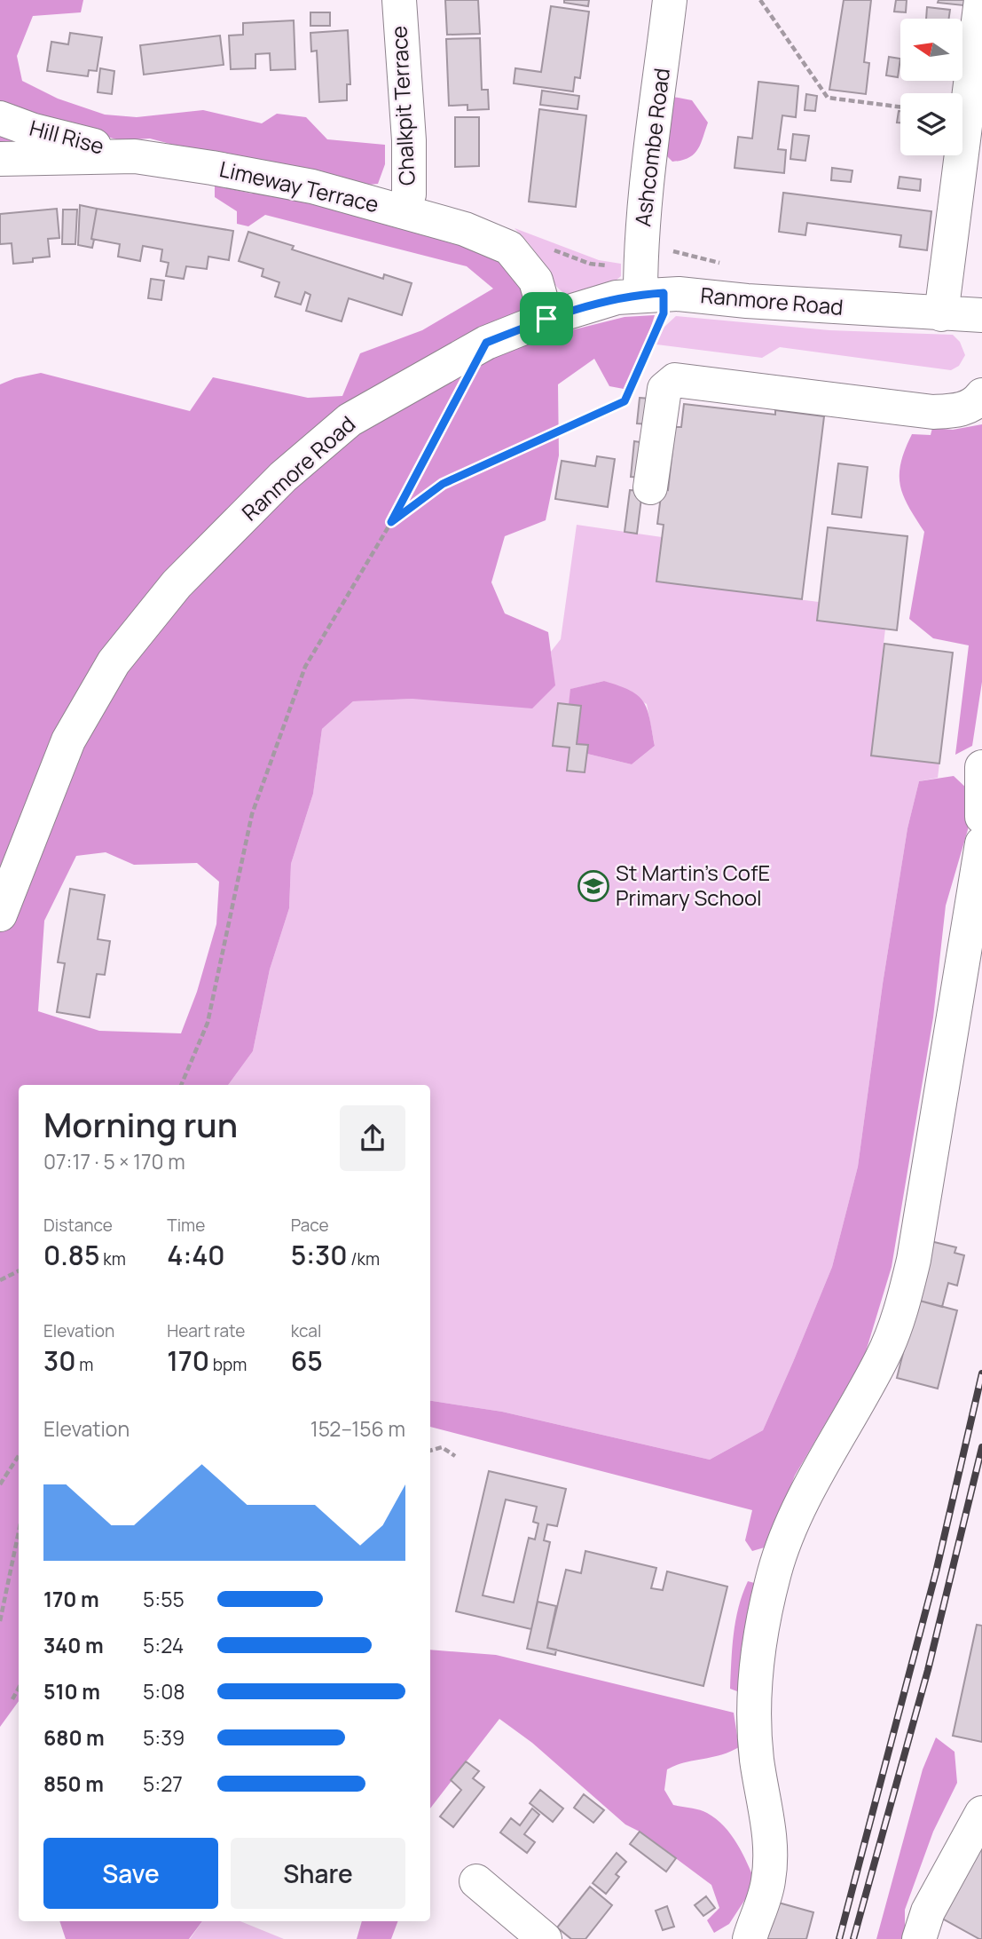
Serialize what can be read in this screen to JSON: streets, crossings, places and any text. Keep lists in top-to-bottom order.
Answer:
{
  "streets": {
    "street": [
      "Chalkpit Terrace",
      "Hill Rise",
      "Ashcombe Road",
      "Limeway Terrace",
      "Ranmore Road"
    ]
  },
  "crossings": [
    ["Chalkpit Terrace", "Limeway Terrace"],
    ["Hill Rise", "Limeway Terrace"],
    ["Ashcombe Road", "Ranmore Road"],
    ["Limeway Terrace", "Ranmore Road"]
  ],
  "places": {
    "school or university": ["St Martin's CofE Primary School"]
  },
  "north": "left",
  "page": {
    "heading": ["Morning run", "07:17 · 5 × 170 m"],
    "stats": [
      ["Distance", "0.85 km"],
      ["Time", "4:40"],
      ["Pace", "5:30 /km"],
      ["Elevation", "30 m"],
      ["Heart rate", "170 bpm"],
      ["kcal", "65"]
    ],
    "chart": ["Elevation", "152–156 m"],
    "list": [
      {
        "name": "170 m",
        "note": "5:55"
      },
      {
        "name": "340 m",
        "note": "5:24"
      },
      {
        "name": "510 m",
        "note": "5:08"
      },
      {
        "name": "680 m",
        "note": "5:39"
      },
      {
        "name": "850 m",
        "note": "5:27"
      }
    ],
    "buttons": ["Save", "Share"]
  }
}
